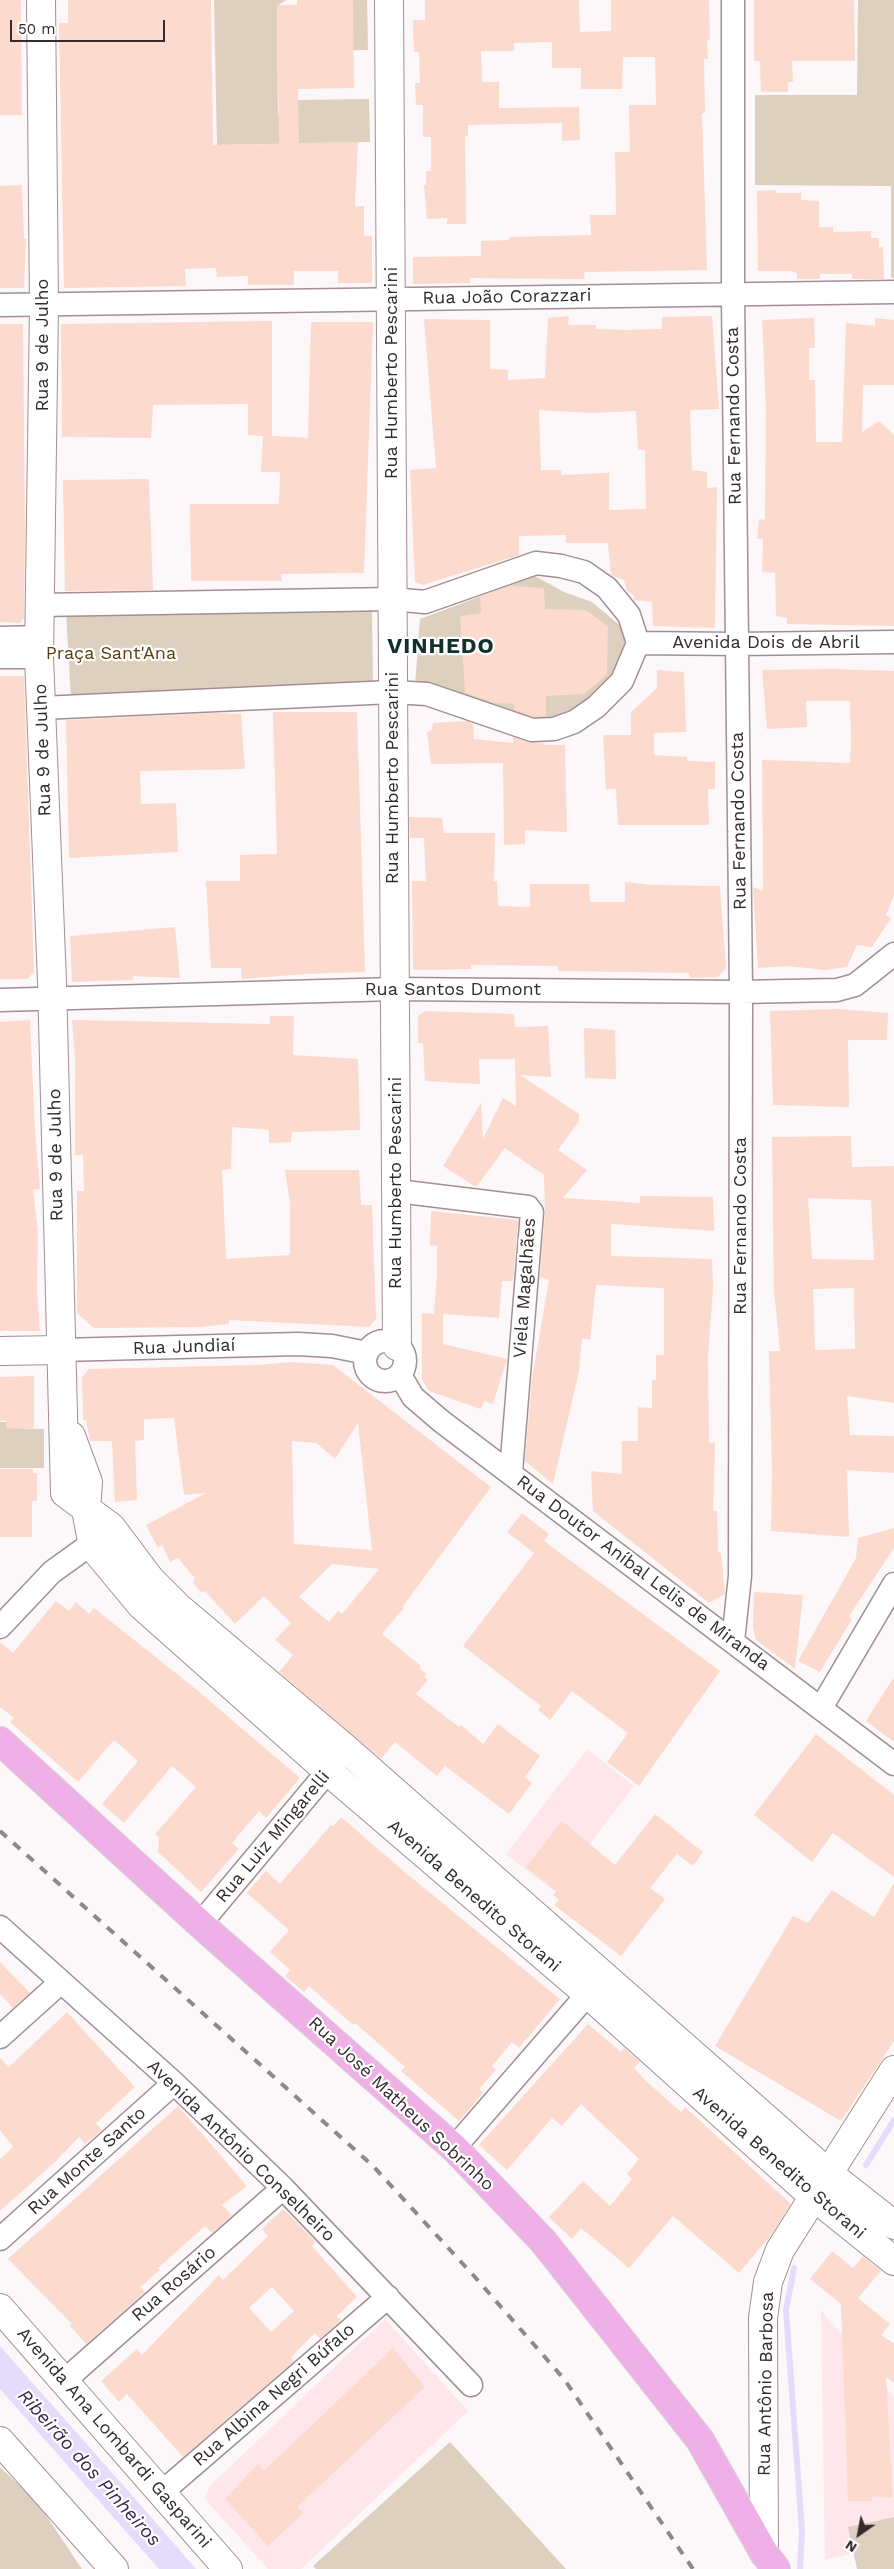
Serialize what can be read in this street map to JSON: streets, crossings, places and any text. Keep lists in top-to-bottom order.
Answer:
{
  "streets": {
    "main road": ["Rua José Matheus Sobrinho"],
    "street": [
      "Rua João Corazzari",
      "Rua 9 de Julho",
      "Rua Humberto Pescarini",
      "Rua Fernando Costa",
      "Avenida Dois de Abril",
      "Rua Santos Dumont",
      "Viela Magalhães",
      "Rua Jundiaí",
      "Rua Doutor Aníbal Lelis de Miranda",
      "Rua Luiz Mingarelli",
      "Avenida Benedito Storani",
      "Avenida Antônio Conselheiro",
      "Rua Monte Santo",
      "Rua Rosário",
      "Rua Antônio Barbosa",
      "Rua Albina Negri Búfalo",
      "Avenida Ana Lombardi Gasparini"
    ]
  },
  "crossings": [
    ["Rua João Corazzari", "Rua 9 de Julho"],
    ["Rua João Corazzari", "Rua Humberto Pescarini"],
    ["Rua João Corazzari", "Rua Fernando Costa"],
    ["Rua 9 de Julho", "Rua Santos Dumont"],
    ["Rua 9 de Julho", "Rua Jundiaí"],
    ["Rua 9 de Julho", "Avenida Benedito Storani"],
    ["Rua Humberto Pescarini", "Rua Santos Dumont"],
    ["Rua Humberto Pescarini", "Viela Magalhães"],
    ["Rua Humberto Pescarini", "Rua Jundiaí"],
    ["Rua Humberto Pescarini", "Rua Doutor Aníbal Lelis de Miranda"],
    ["Rua Fernando Costa", "Avenida Dois de Abril"],
    ["Rua Fernando Costa", "Rua Santos Dumont"],
    ["Rua Fernando Costa", "Rua Doutor Aníbal Lelis de Miranda"],
    ["Viela Magalhães", "Rua Doutor Aníbal Lelis de Miranda"],
    ["Rua Jundiaí", "Rua Doutor Aníbal Lelis de Miranda"],
    ["Rua Jundiaí", "Avenida Benedito Storani"],
    ["Rua Luiz Mingarelli", "Avenida Benedito Storani"],
    ["Rua Luiz Mingarelli", "Rua José Matheus Sobrinho"],
    ["Avenida Benedito Storani", "Rua Antônio Barbosa"],
    ["Rua José Matheus Sobrinho", "Rua Antônio Barbosa"],
    ["Avenida Antônio Conselheiro", "Rua Monte Santo"],
    ["Avenida Antônio Conselheiro", "Rua Rosário"],
    ["Avenida Antônio Conselheiro", "Rua Albina Negri Búfalo"],
    ["Rua Rosário", "Avenida Ana Lombardi Gasparini"],
    ["Rua Albina Negri Búfalo", "Avenida Ana Lombardi Gasparini"]
  ],
  "districts": ["VINHEDO"],
  "water": ["Ribeirão dos Pinheiros"],
  "parks": ["Praça Sant'Ana"],
  "scale_bar": "50 m",
  "north": "bottom left"
}
